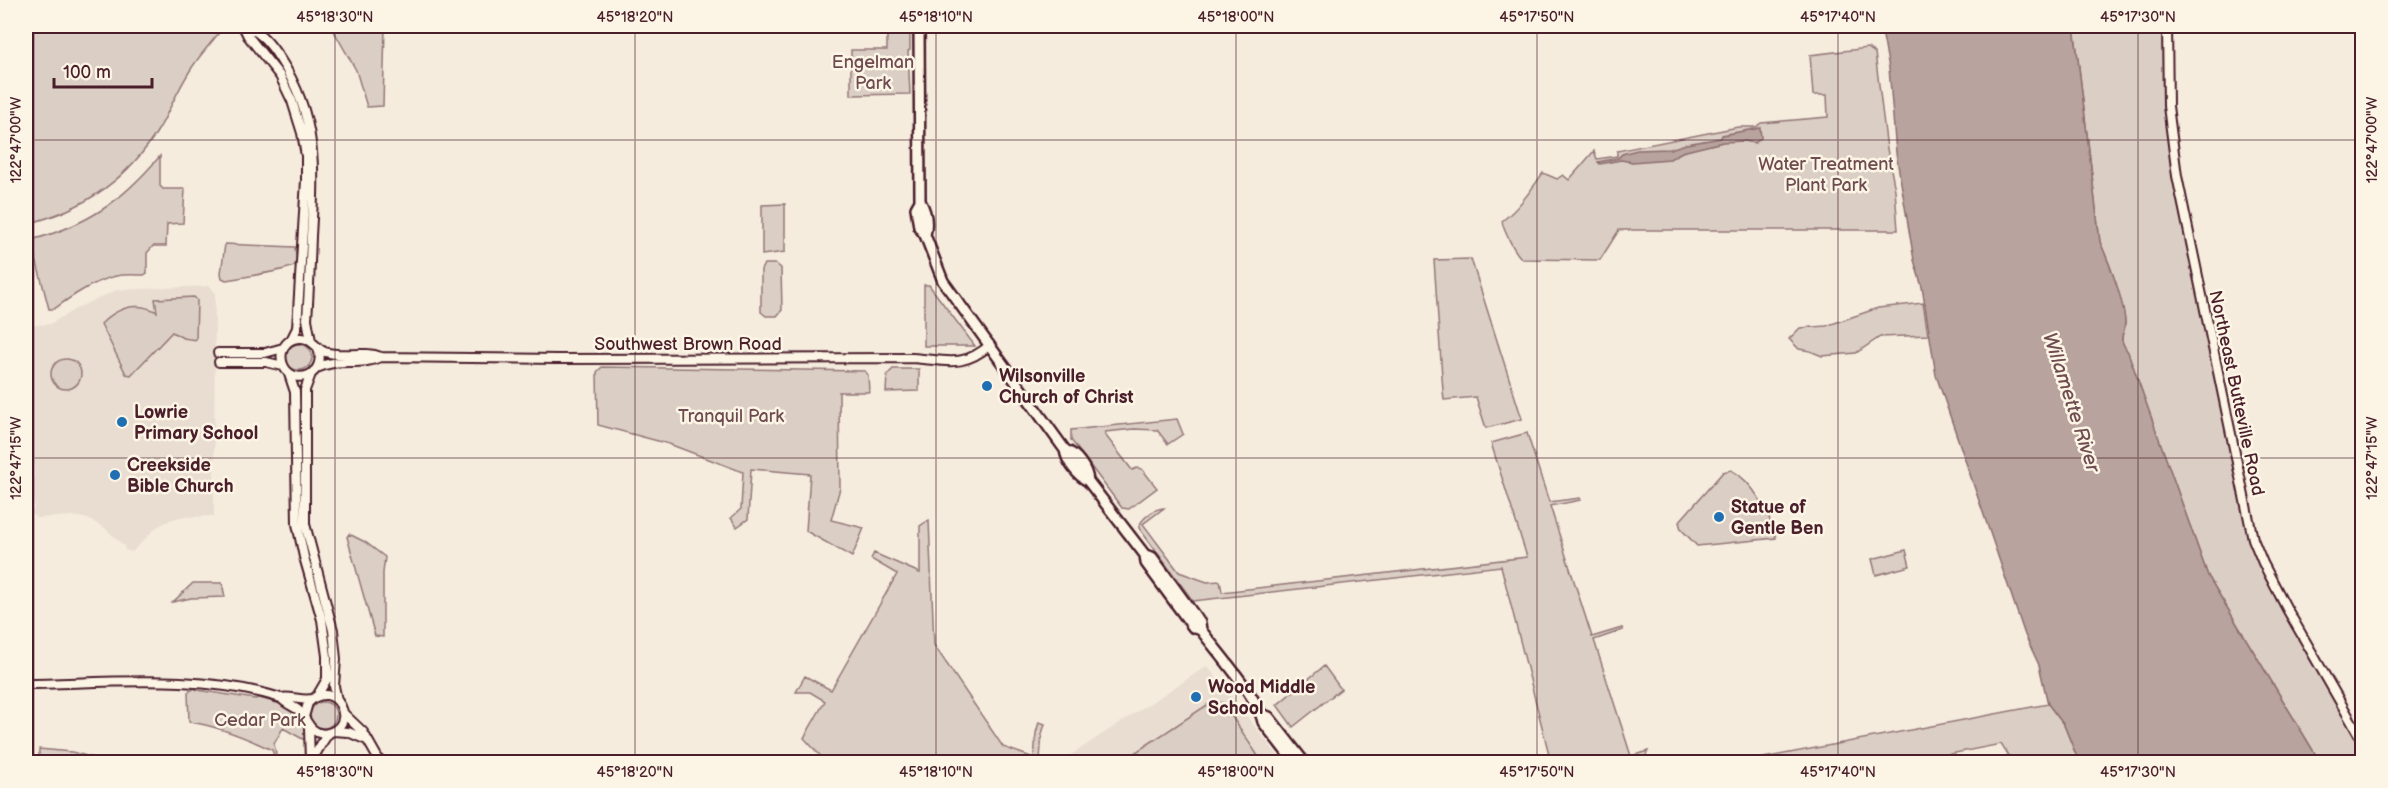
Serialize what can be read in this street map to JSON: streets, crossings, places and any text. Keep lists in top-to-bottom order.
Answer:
{
  "streets": {
    "street": ["Southwest Brown Road", "Northeast Butteville Road"]
  },
  "water": ["Willamette River"],
  "parks": [
    "Engelman Park",
    "Water Treatment Plant Park",
    "Tranquil Park",
    "Cedar Park"
  ],
  "places": [
    "Wilsonville Church of Christ",
    "Lowrie Primary School",
    "Creekside Bible Church",
    "Statue of Gentle Ben",
    "Wood Middle School"
  ],
  "scale_bar": "100 m",
  "coordinates": [
    "45°18'30\"N",
    "45°18'20\"N",
    "45°18'10\"N",
    "45°18'00\"N",
    "45°17'50\"N",
    "45°17'40\"N",
    "45°17'30\"N",
    "122°47'00\"W",
    "122°47'15\"W"
  ]
}
